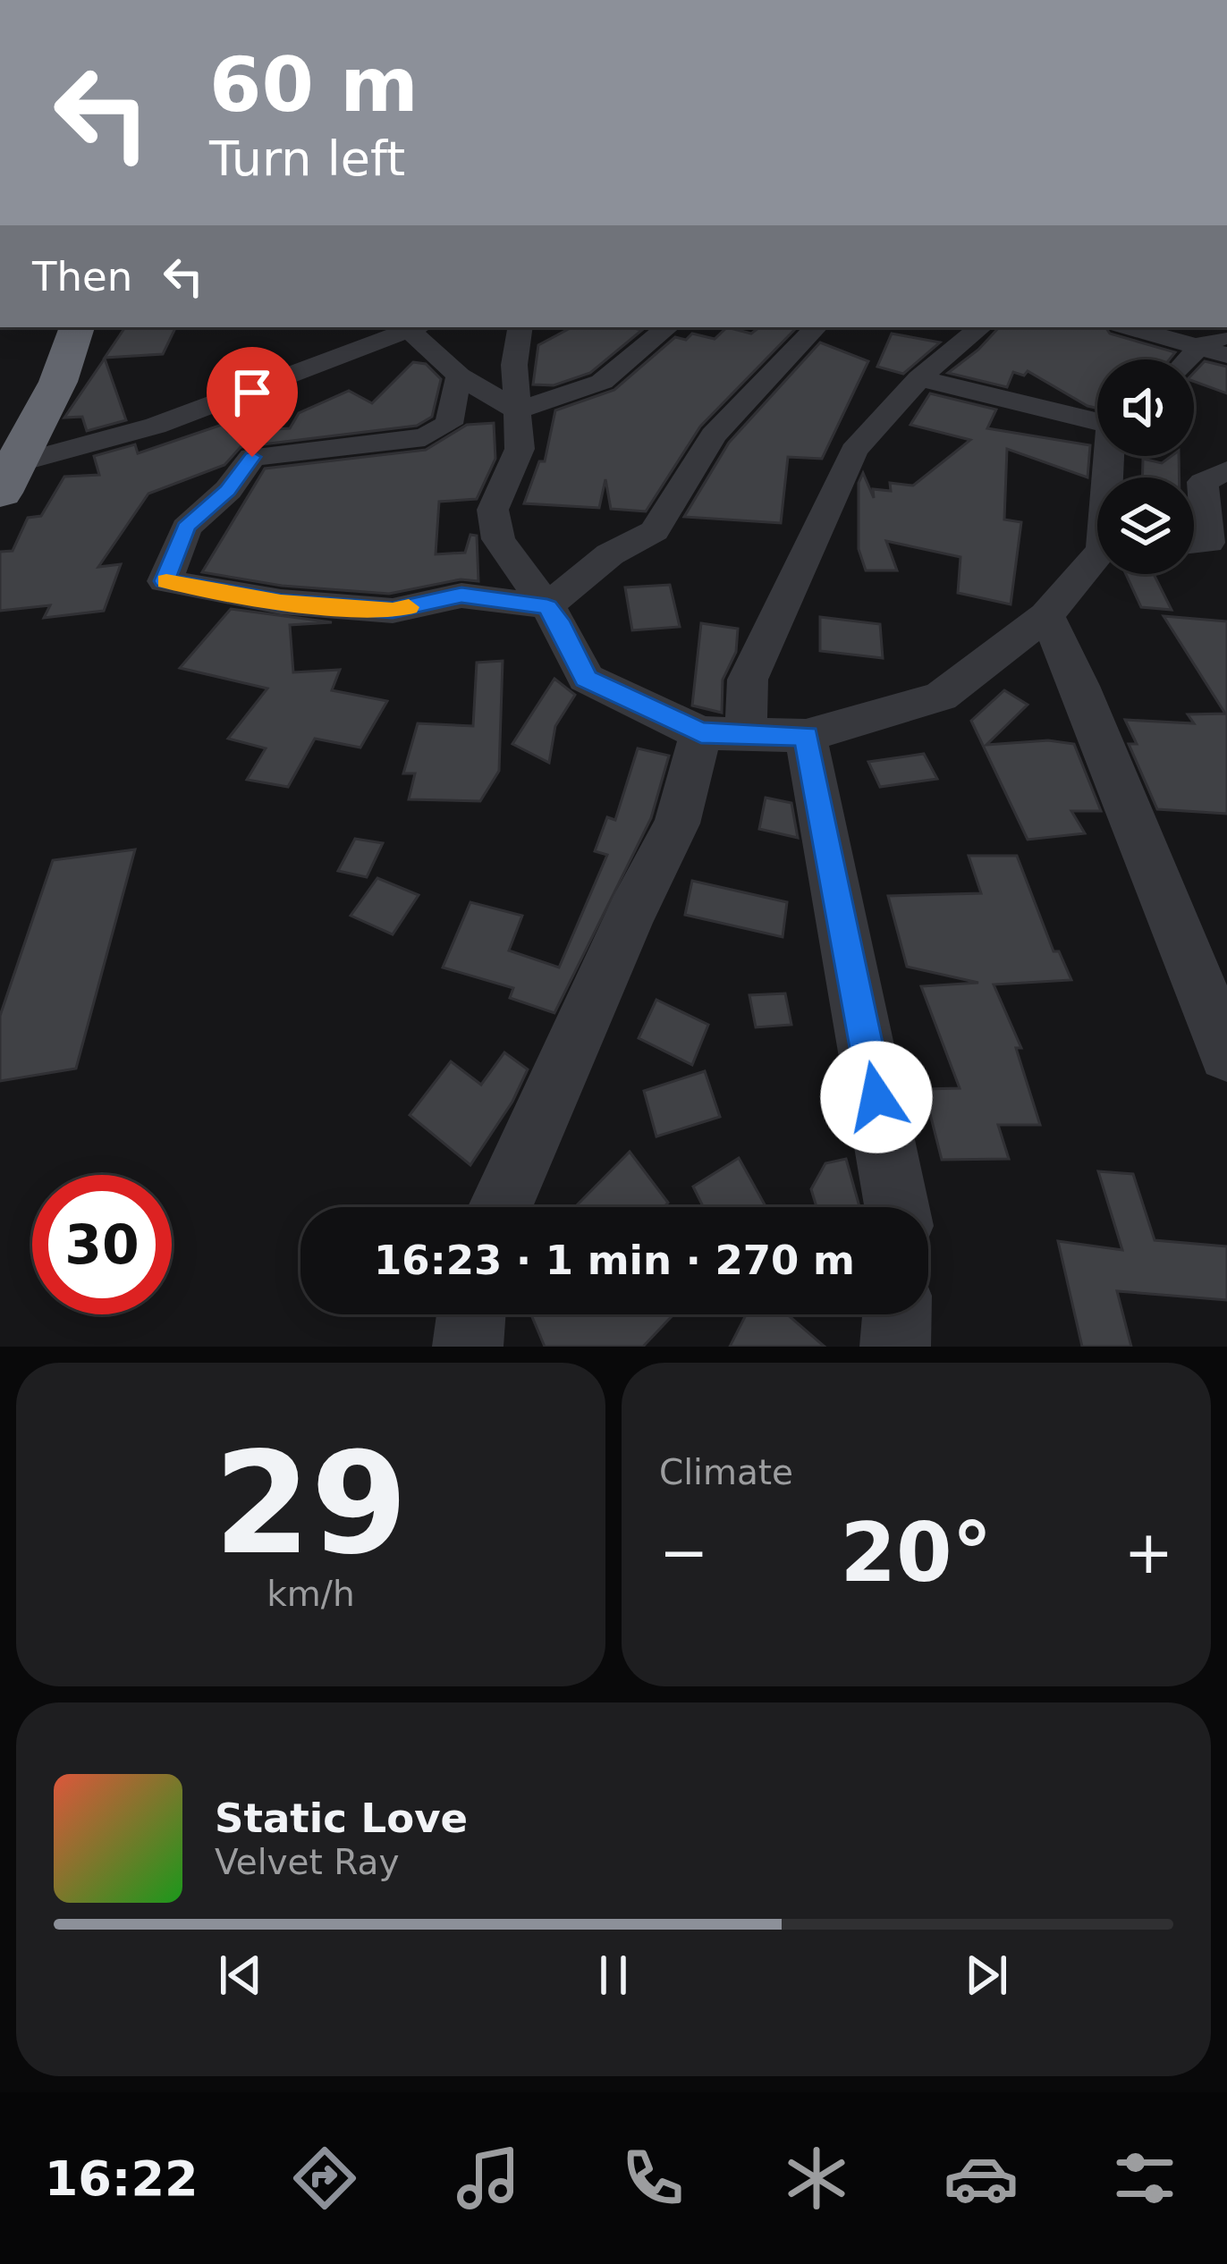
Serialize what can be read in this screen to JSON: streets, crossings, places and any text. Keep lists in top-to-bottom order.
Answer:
{
  "page": {
    "turn": ["60 m", "Turn left"],
    "then": "Then",
    "limit": "30",
    "trip": "16:23 · 1 min · 270 m",
    "tile": [
      ["29", "km/h"],
      "Climate"
    ],
    "heat": ["−", "20°", "+"],
    "song": ["Static Love", "Velvet Ray"],
    "tabs": "16:22"
  }
}
